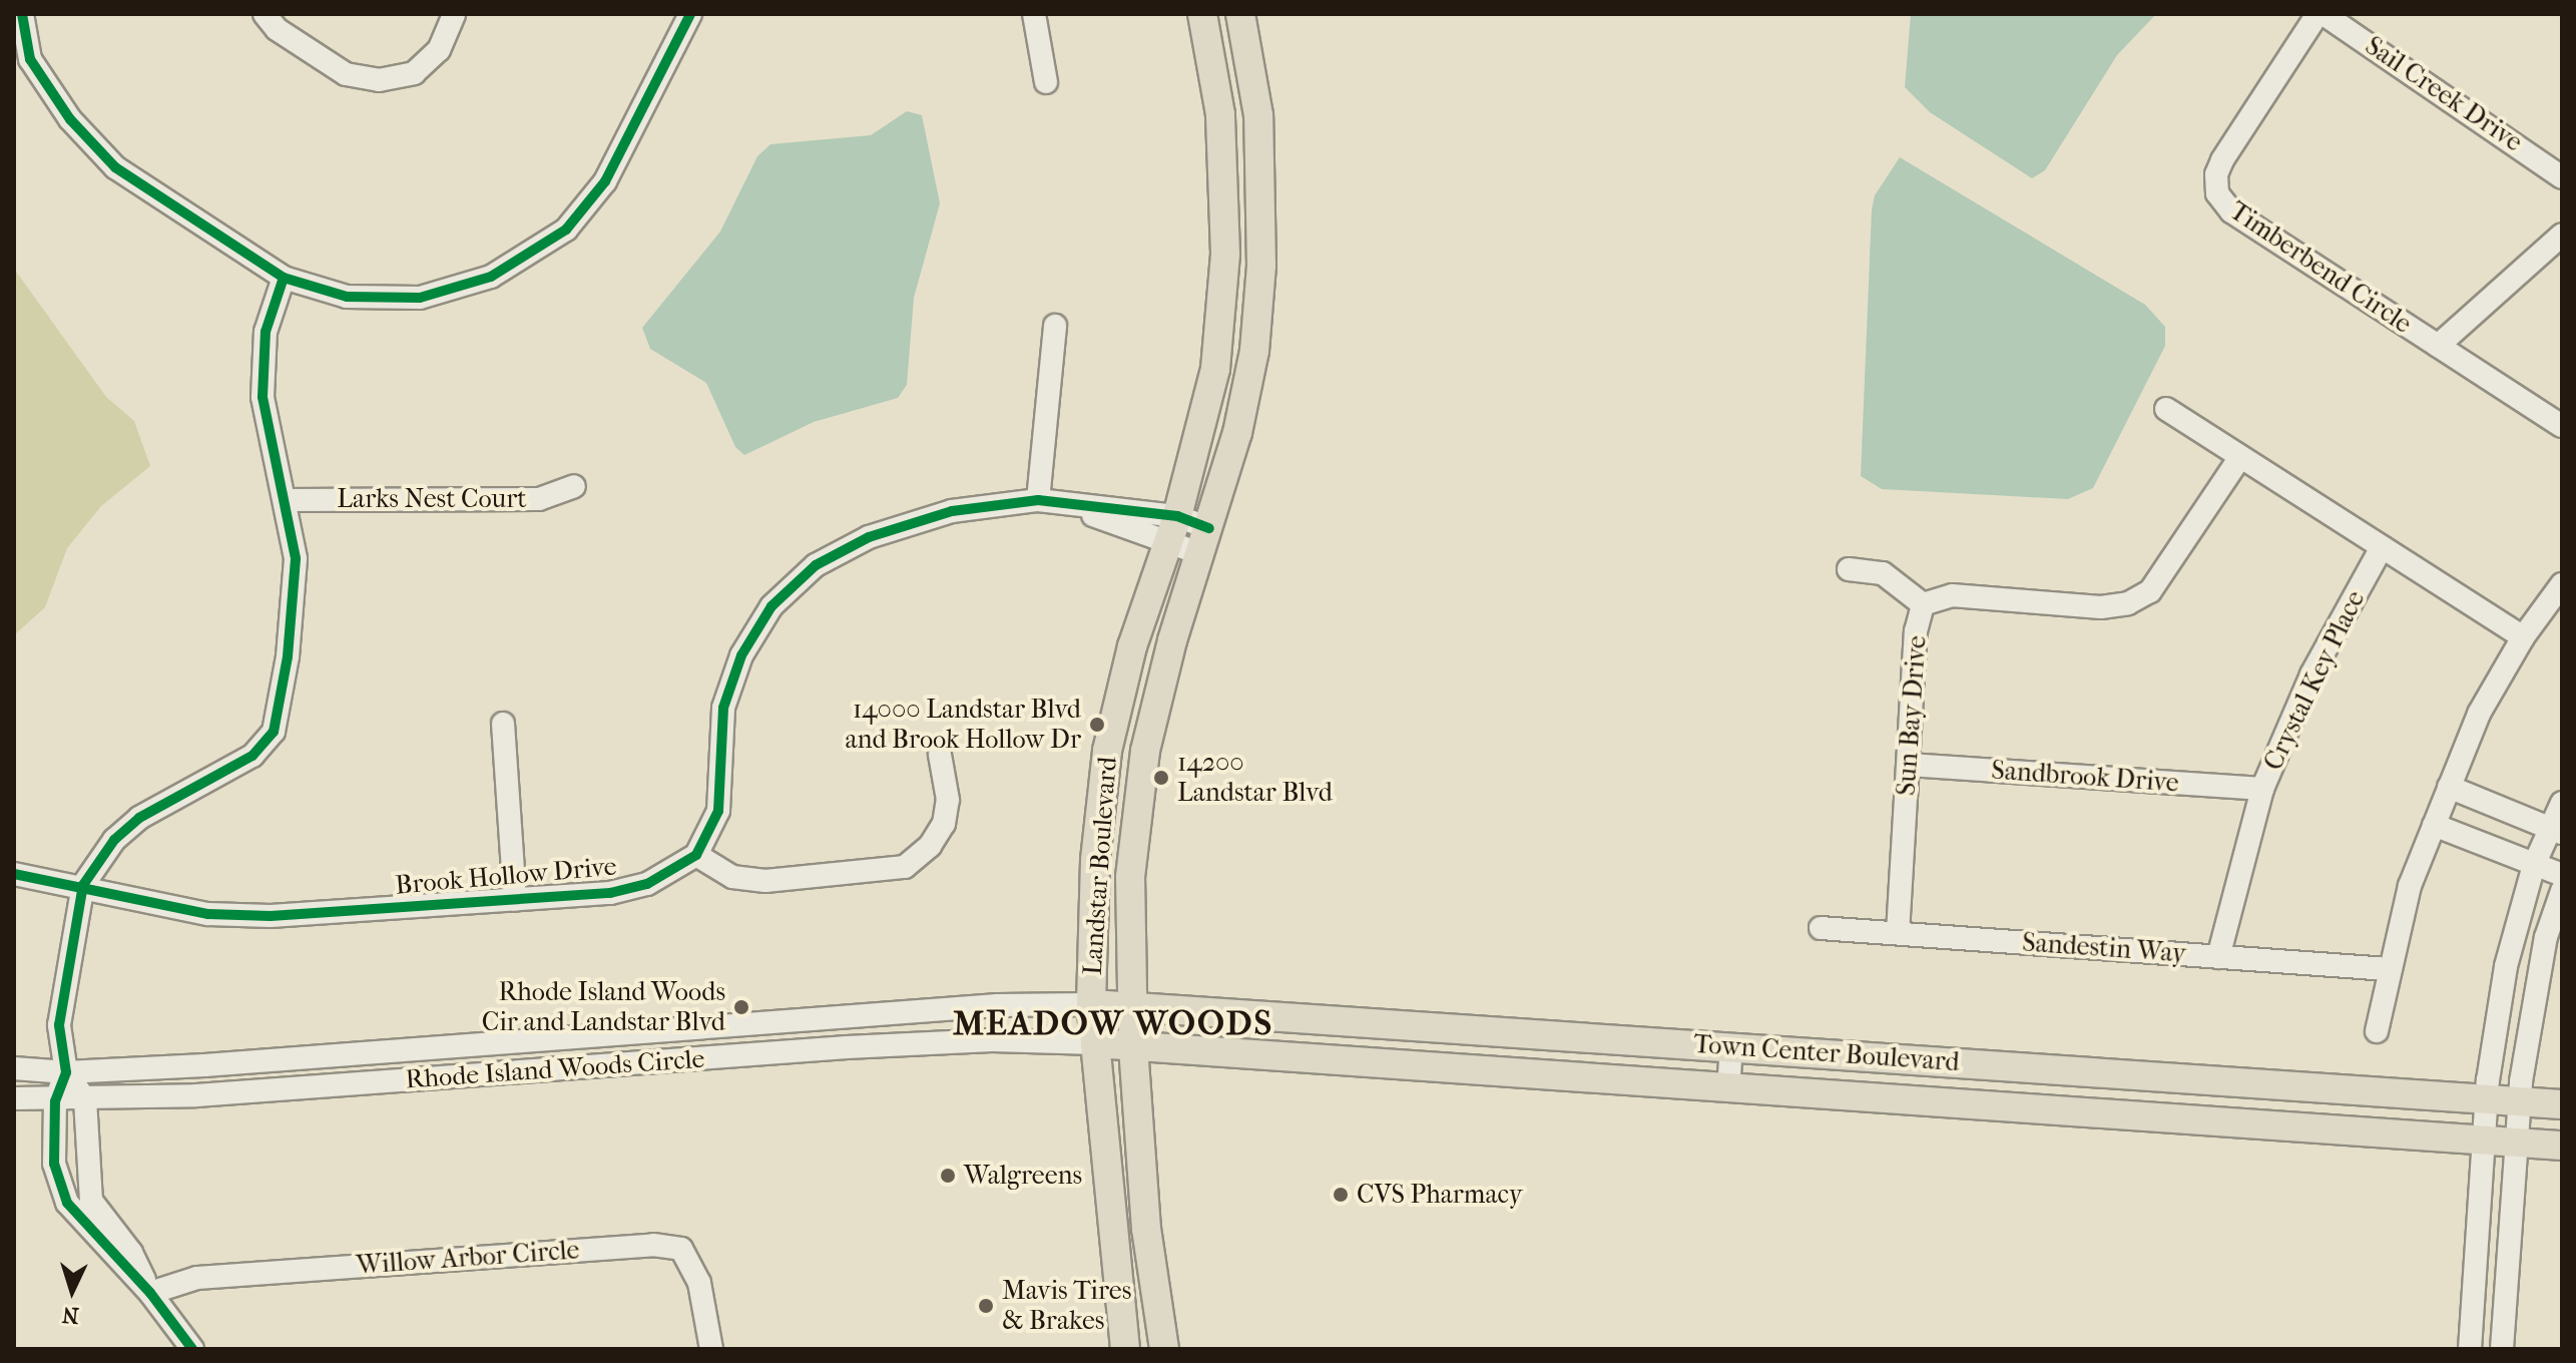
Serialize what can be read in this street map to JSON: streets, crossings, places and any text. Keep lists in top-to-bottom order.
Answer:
{
  "streets": {
    "main road": ["Landstar Boulevard", "Town Center Boulevard"],
    "street": [
      "Sail Creek Drive",
      "Timberbend Circle",
      "Larks Nest Court",
      "Crystal Key Place",
      "Sun Bay Drive",
      "Sandbrook Drive",
      "Brook Hollow Drive",
      "Sandestin Way",
      "Rhode Island Woods Circle",
      "Willow Arbor Circle"
    ]
  },
  "crossings": [
    ["Crystal Key Place", "Sandbrook Drive"],
    ["Crystal Key Place", "Sandestin Way"],
    ["Sun Bay Drive", "Sandbrook Drive"],
    ["Sun Bay Drive", "Sandestin Way"],
    ["Landstar Boulevard", "Town Center Boulevard"],
    ["Landstar Boulevard", "Rhode Island Woods Circle"],
    ["Town Center Boulevard", "Rhode Island Woods Circle"]
  ],
  "districts": ["MEADOW WOODS"],
  "places": [
    "14000 Landstar Blvd and Brook Hollow Dr",
    "14200 Landstar Blvd",
    "Rhode Island Woods Cir and Landstar Blvd",
    "Walgreens",
    "CVS Pharmacy",
    "Mavis Tires & Brakes"
  ],
  "north": "bottom"
}
